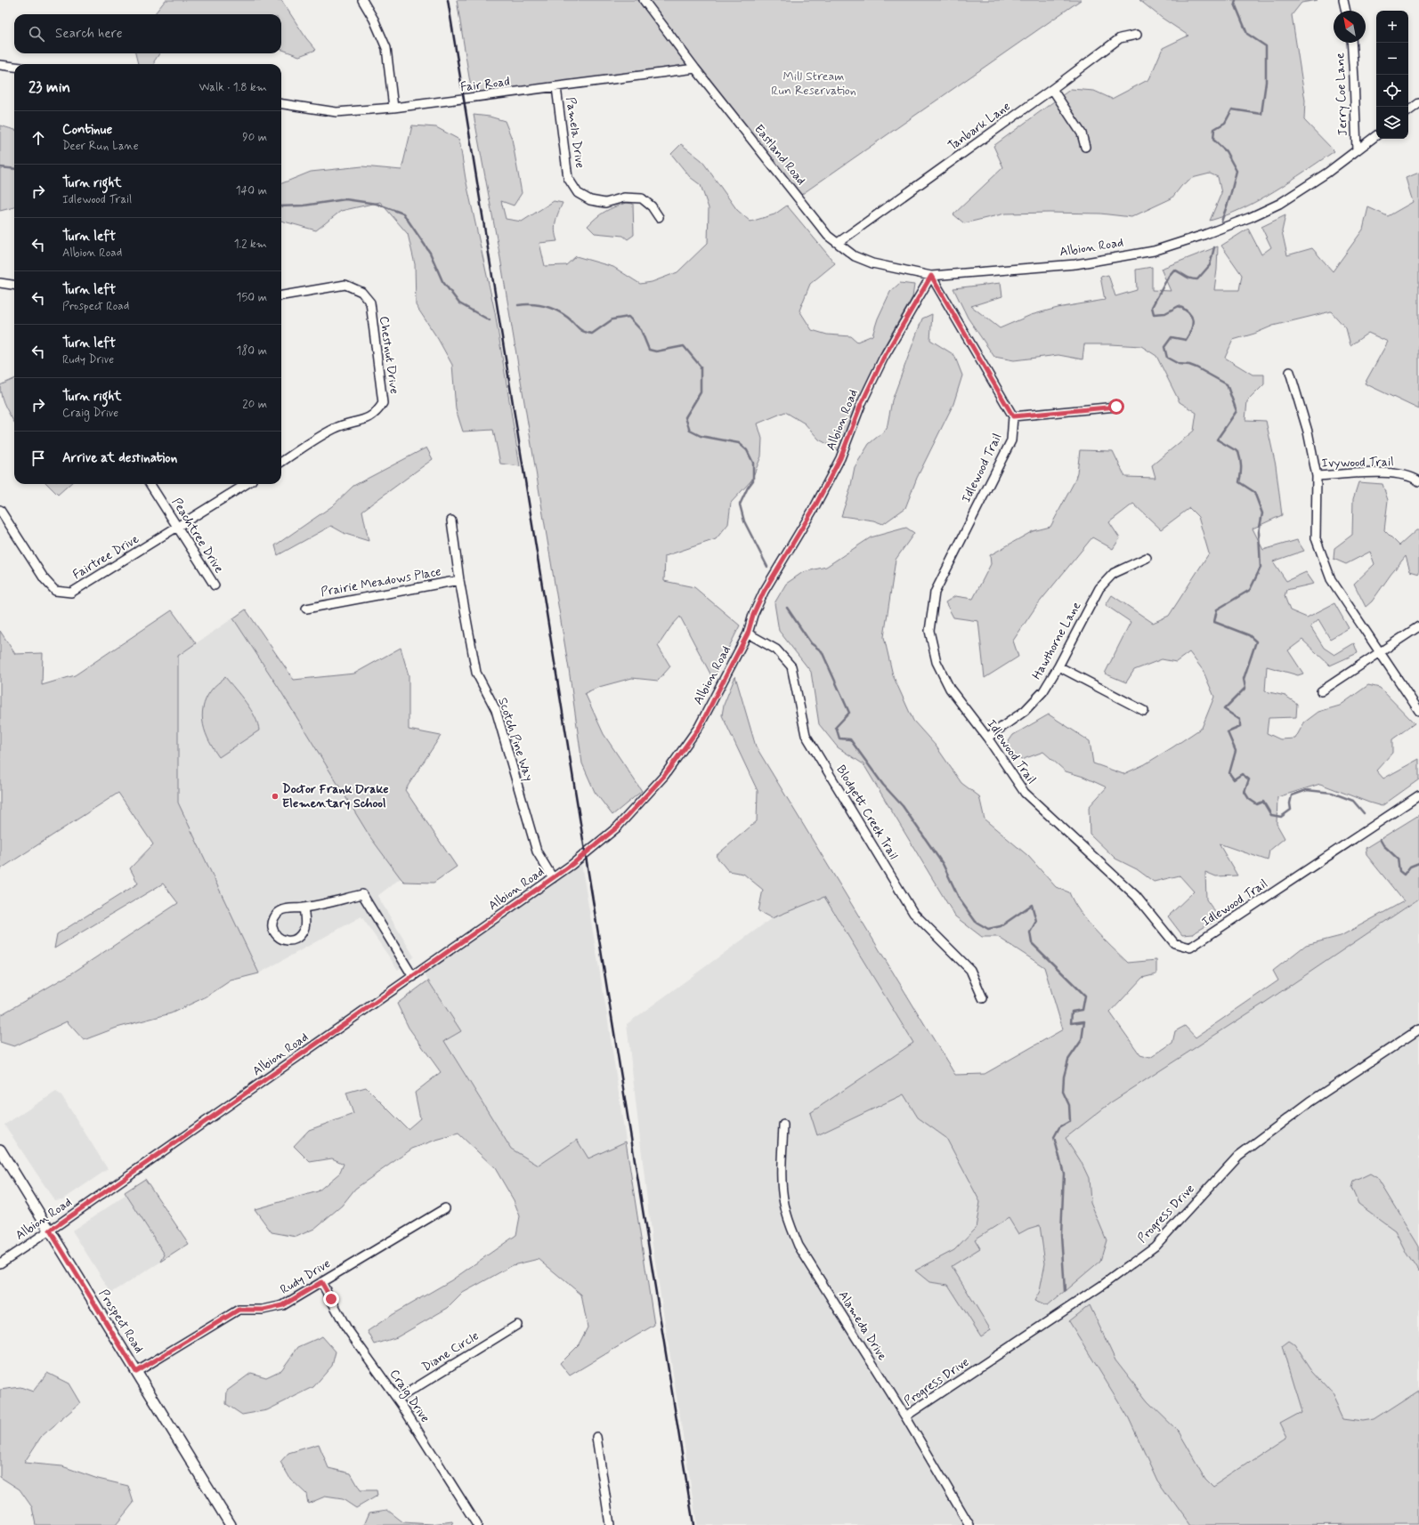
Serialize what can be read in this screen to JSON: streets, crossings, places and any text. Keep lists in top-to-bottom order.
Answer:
{
  "streets": {
    "main road": ["Prospect Road"],
    "street": [
      "Fair Road",
      "Jerry Coe Lane",
      "Tanbark Lane",
      "Pamela Drive",
      "Eastland Road",
      "Albion Road",
      "Chestnut Drive",
      "Ivywood Trail",
      "Idlewood Trail",
      "Peachtree Drive",
      "Fairtree Drive",
      "Prairie Meadows Place",
      "Hawthorne Lane",
      "Scotch Pine Way",
      "Blodgett Creek Trail",
      "Progress Drive",
      "Rudy Drive",
      "Alameda Drive",
      "Diane Circle",
      "Craig Drive"
    ]
  },
  "crossings": [
    ["Fair Road", "Pamela Drive"],
    ["Fair Road", "Eastland Road"],
    ["Jerry Coe Lane", "Albion Road"],
    ["Tanbark Lane", "Eastland Road"],
    ["Eastland Road", "Albion Road"],
    ["Albion Road", "Scotch Pine Way"],
    ["Albion Road", "Blodgett Creek Trail"],
    ["Albion Road", "Prospect Road"],
    ["Idlewood Trail", "Hawthorne Lane"],
    ["Peachtree Drive", "Fairtree Drive"],
    ["Prairie Meadows Place", "Scotch Pine Way"],
    ["Progress Drive", "Alameda Drive"],
    ["Rudy Drive", "Prospect Road"],
    ["Rudy Drive", "Craig Drive"],
    ["Diane Circle", "Craig Drive"]
  ],
  "parks": ["Mill Stream Run Reservation"],
  "places": ["Doctor Frank Drake Elementary School"],
  "north": "top left",
  "page": {
    "map_buttons": ["+", "−"],
    "search": "Search here",
    "heading": ["23 min", "Walk · 1.8 km"],
    "list": [
      ["Continue", "Deer Run Lane", "90 m"],
      ["Turn right", "Idlewood Trail", "140 m"],
      ["Turn left", "Albion Road", "1.2 km"],
      ["Turn left", "Prospect Road", "150 m"],
      ["Turn left", "Rudy Drive", "180 m"],
      ["Turn right", "Craig Drive", "20 m"],
      "Arrive at destination"
    ]
  }
}
